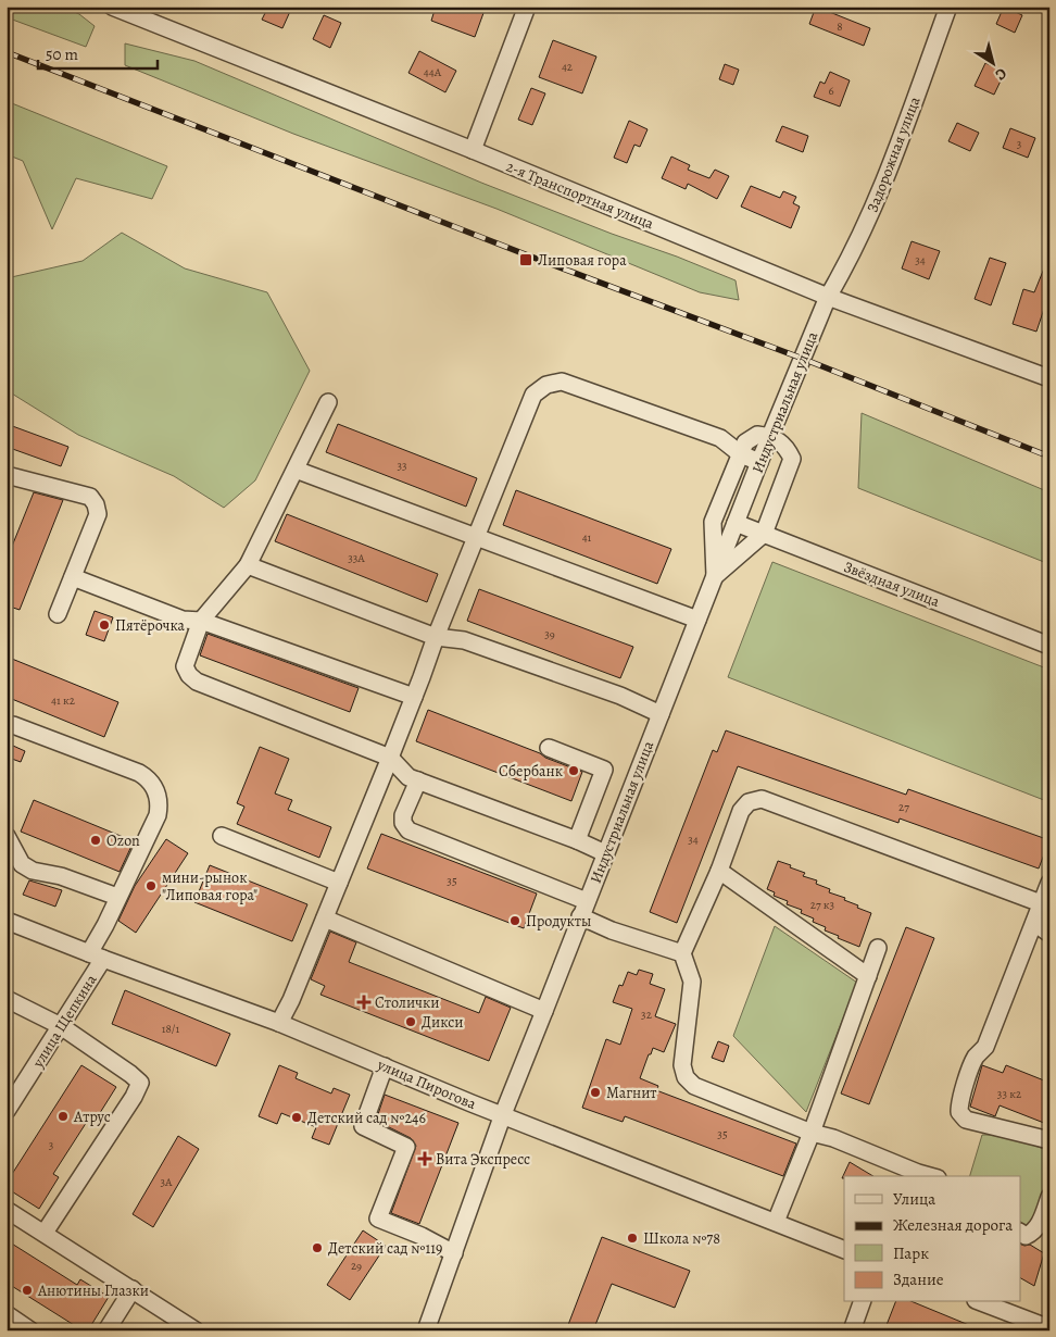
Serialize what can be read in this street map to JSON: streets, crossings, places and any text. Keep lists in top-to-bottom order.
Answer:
{
  "streets": {
    "street": [
      "Задорожная улица",
      "2-я Транспортная улица",
      "Индустриальная улица",
      "Звёздная улица",
      "улица Щепкина",
      "улица Пирогова"
    ]
  },
  "crossings": [
    ["Задорожная улица", "2-я Транспортная улица"],
    ["Задорожная улица", "Индустриальная улица"],
    ["2-я Транспортная улица", "Индустриальная улица"],
    ["Индустриальная улица", "Звёздная улица"],
    ["Индустриальная улица", "улица Пирогова"],
    ["улица Щепкина", "улица Пирогова"]
  ],
  "places": {
    "transit": ["Липовая гора"],
    "other": [
      "Пятёрочка",
      "Сбербанк",
      "Ozon",
      "мини-рынок \"Липовая гора\"",
      "Продукты",
      "Дикси",
      "Магнит",
      "Атрус",
      "Детский сад №246",
      "Школа №78",
      "Детский сад №119",
      "Анютины Глазки"
    ],
    "health": ["Столички", "Вита Экспресс"]
  },
  "house_numbers": [
    "8",
    "42",
    "44А",
    "6",
    "3",
    "34",
    "33",
    "41",
    "33А",
    "39",
    "41 к2",
    "27",
    "34",
    "35",
    "27 к3",
    "32",
    "18/1",
    "33 к2",
    "35",
    "3",
    "3А",
    "29"
  ],
  "legend": [
    "Улица",
    "Железная дорога",
    "Парк",
    "Здание"
  ],
  "scale_bar": "50 m",
  "north": "bottom right"
}
